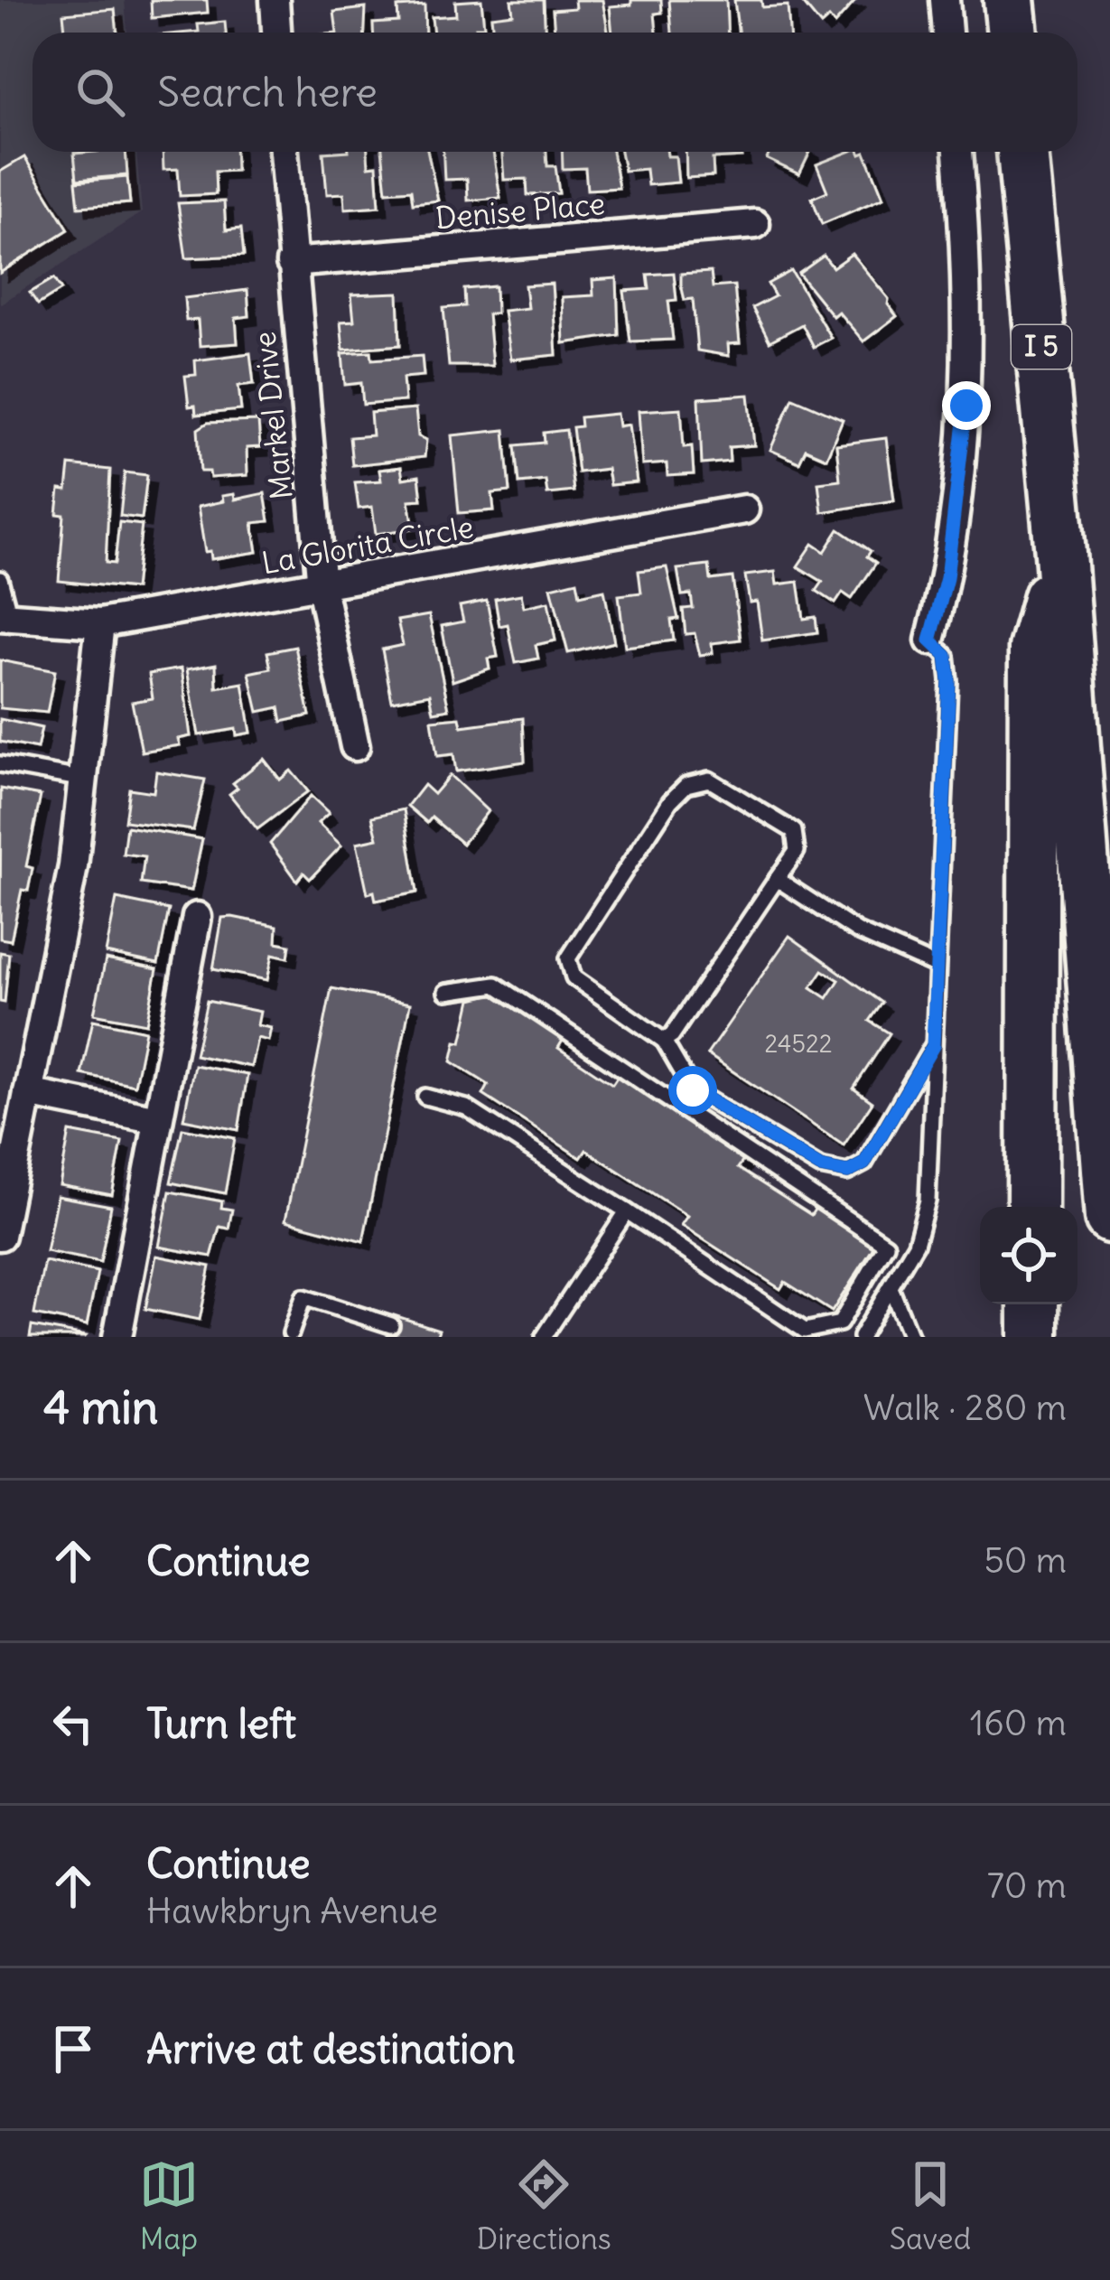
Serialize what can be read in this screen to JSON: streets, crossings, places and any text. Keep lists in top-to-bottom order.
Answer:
{
  "streets": {
    "highway": ["I 5"],
    "street": ["Denise Place", "Markel Drive", "La Glorita Circle"]
  },
  "crossings": [
    ["Denise Place", "Markel Drive"],
    ["Markel Drive", "La Glorita Circle"]
  ],
  "house_numbers": ["24522"],
  "page": {
    "search": "Search here",
    "heading": ["4 min", "Walk · 280 m"],
    "list": [
      ["Continue", "50 m"],
      ["Turn left", "160 m"],
      ["Continue", "Hawkbryn Avenue", "70 m"],
      "Arrive at destination"
    ],
    "nav": ["Map", "Directions", "Saved"]
  }
}
